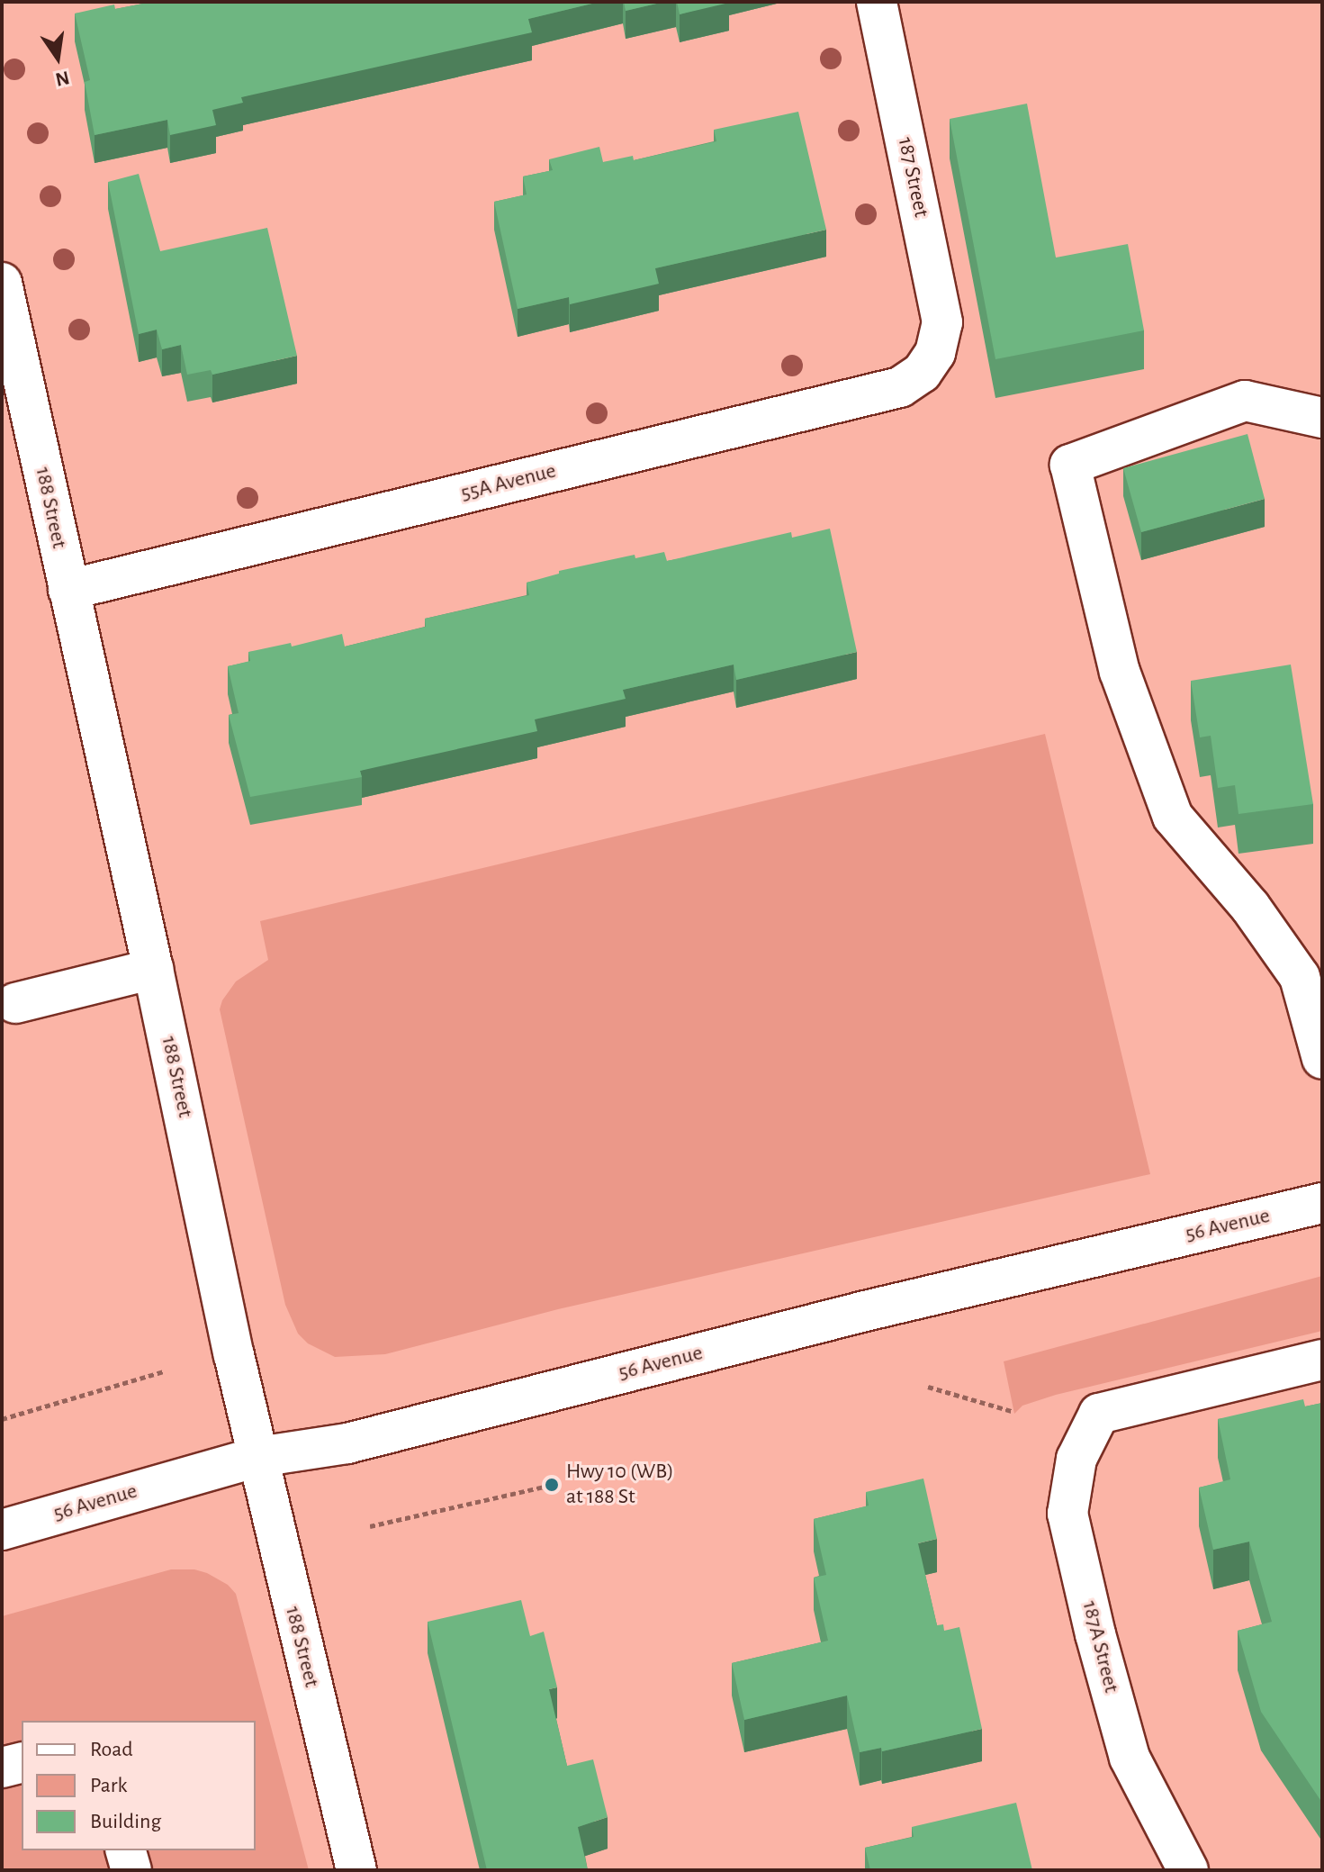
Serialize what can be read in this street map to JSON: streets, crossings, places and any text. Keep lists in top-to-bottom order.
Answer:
{
  "streets": {
    "main road": [
      "187 Street",
      "55A Avenue",
      "188 Street",
      "56 Avenue",
      "187A Street"
    ]
  },
  "crossings": [
    ["187 Street", "55A Avenue"],
    ["55A Avenue", "188 Street"],
    ["188 Street", "56 Avenue"]
  ],
  "places": ["Hwy 10 (WB) at 188 St"],
  "legend": ["Road", "Park", "Building"],
  "north": "bottom"
}
